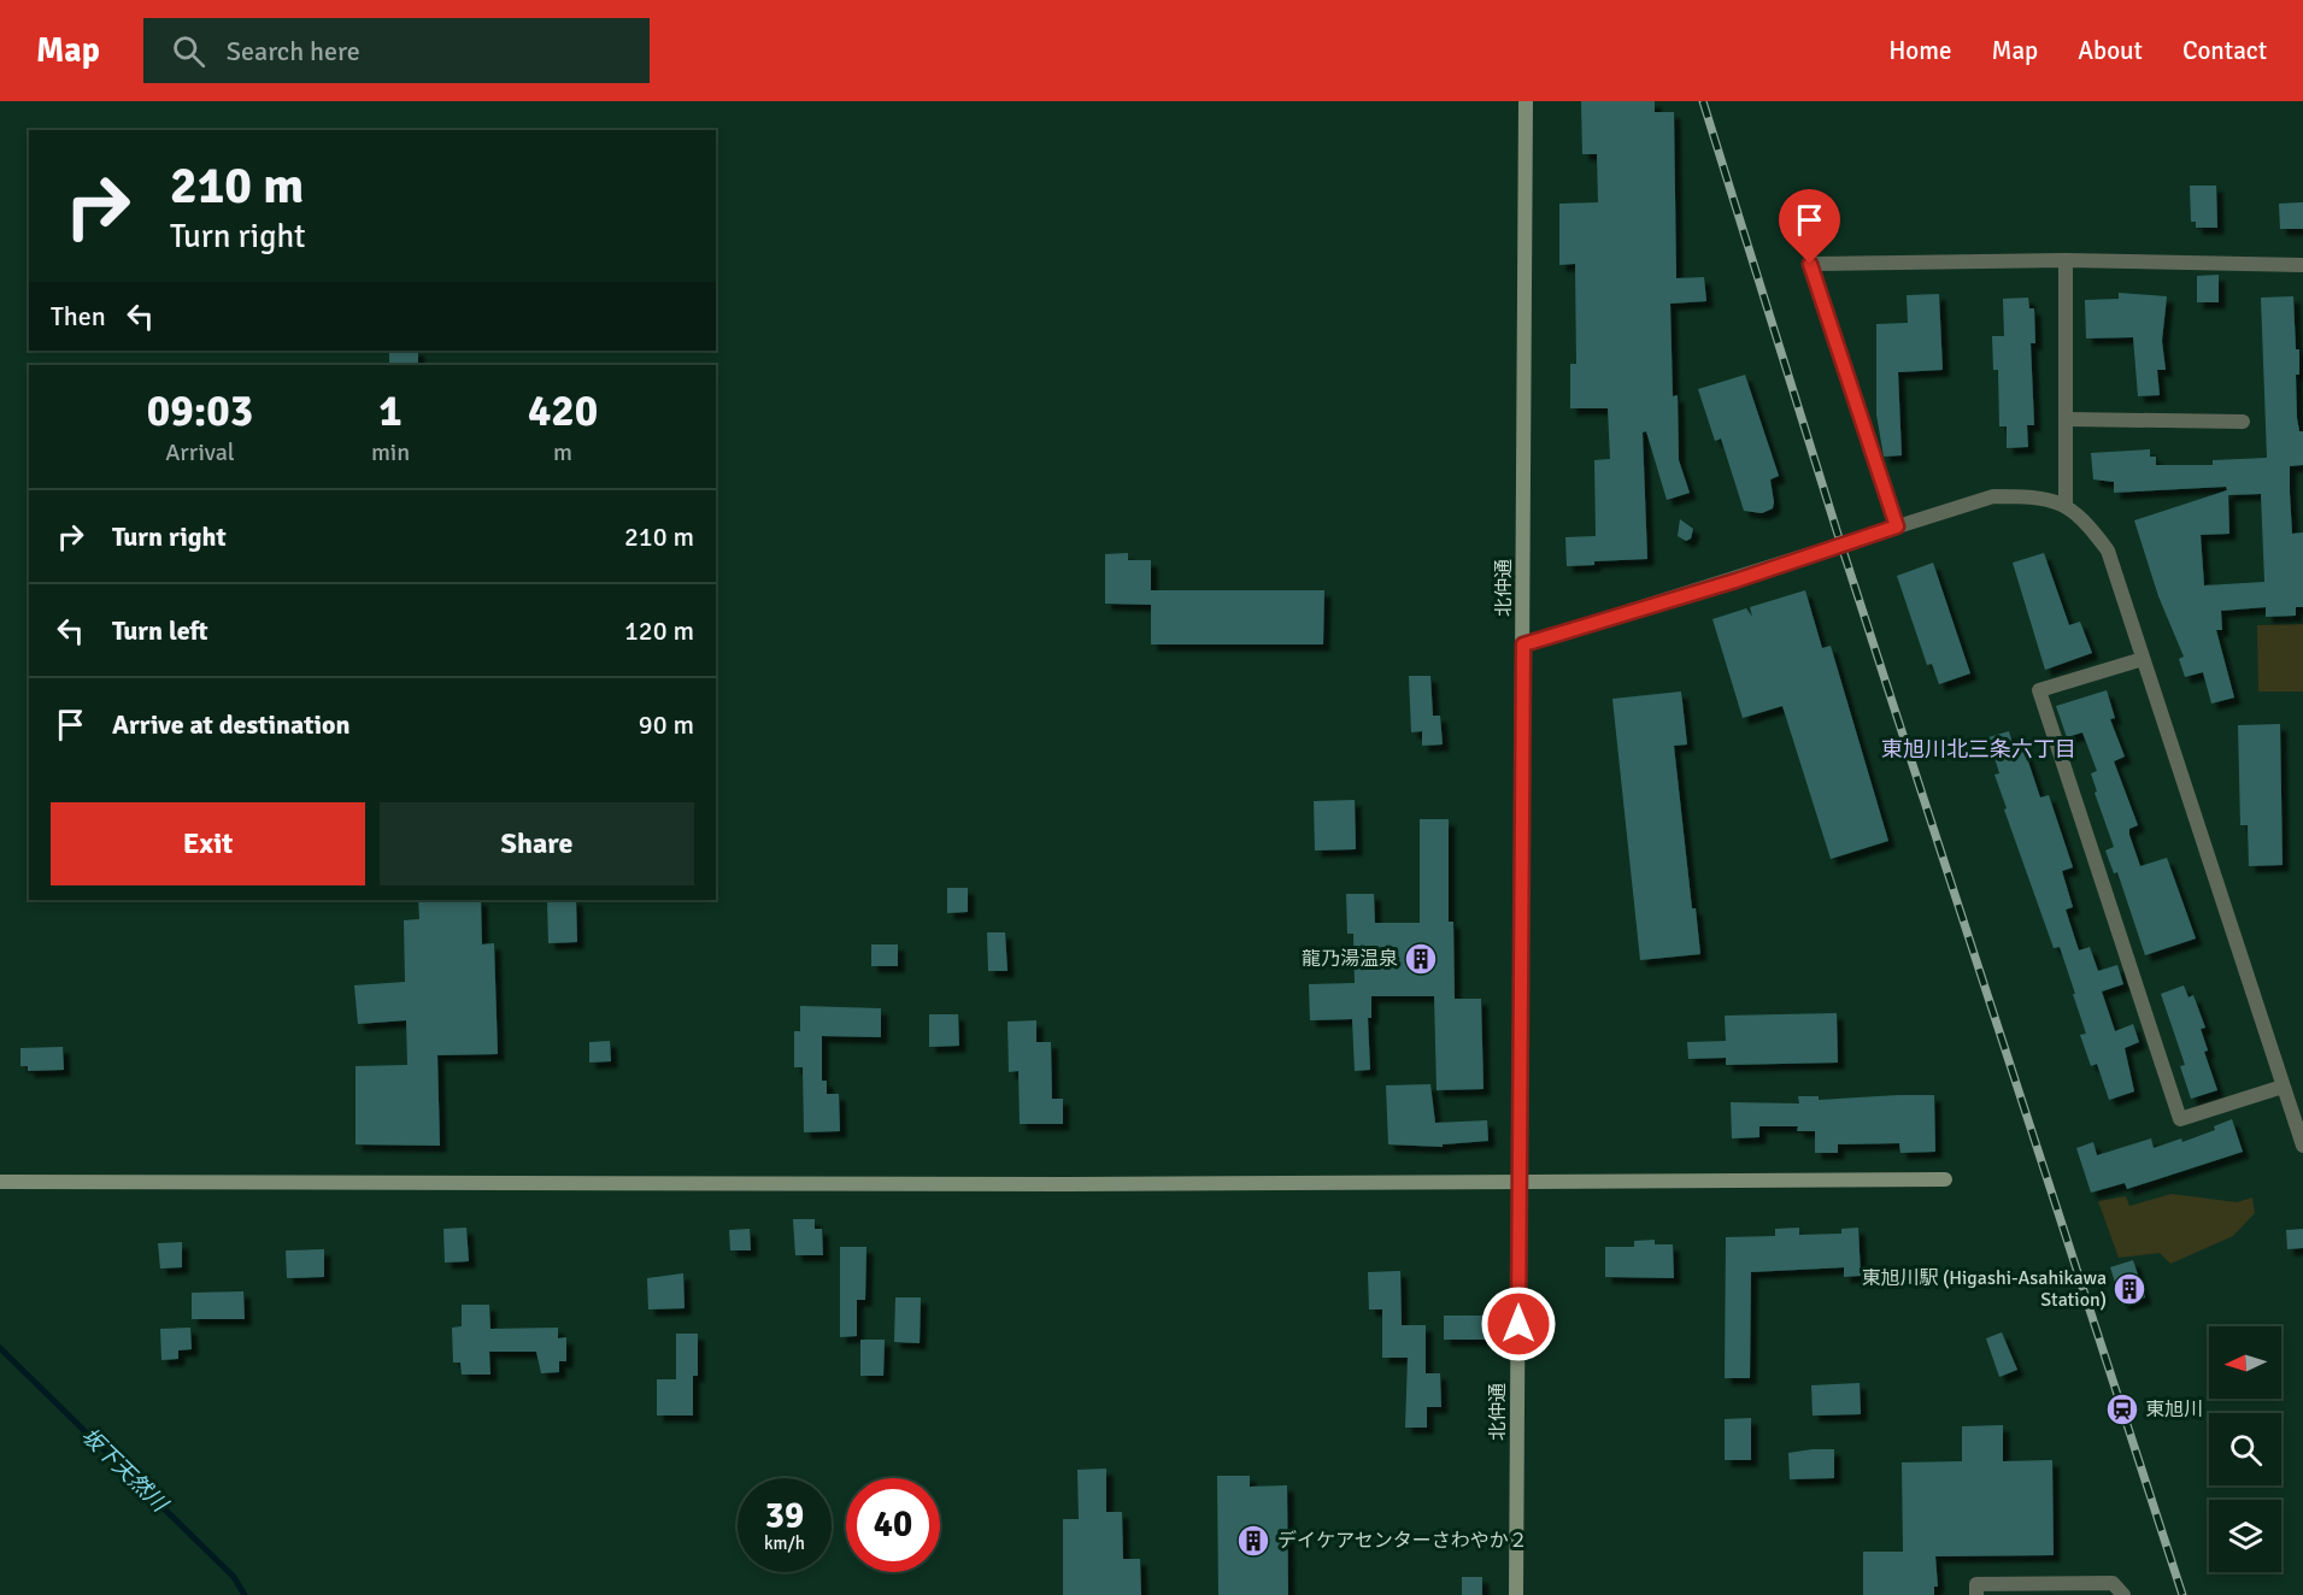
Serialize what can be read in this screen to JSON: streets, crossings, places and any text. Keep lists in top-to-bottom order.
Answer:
{
  "streets": {
    "street": ["北仲通"]
  },
  "districts": ["東旭川北三条六丁目"],
  "water": ["坂下天然川"],
  "places": {
    "building": ["龍乃湯温泉", "東旭川駅 (Higashi-Asahikawa Station)", "デイケアセンターさわやか２"],
    "station": ["東旭川"]
  },
  "north": "left",
  "page": {
    "header": "Map",
    "search": "Search here",
    "nav": [
      "Home",
      "Map",
      "About",
      "Contact"
    ],
    "turn": ["210 m", "Turn right"],
    "then": "Then",
    "eta": [
      "09:03",
      "Arrival",
      "1",
      "min",
      "420",
      "m"
    ],
    "list": [
      {
        "name": "Turn right",
        "value": "210 m"
      },
      {
        "name": "Turn left",
        "value": "120 m"
      },
      {
        "name": "Arrive at destination",
        "value": "90 m"
      }
    ],
    "buttons": ["Exit", "Share"],
    "speed": "39 km/h",
    "limit": "40"
  }
}
